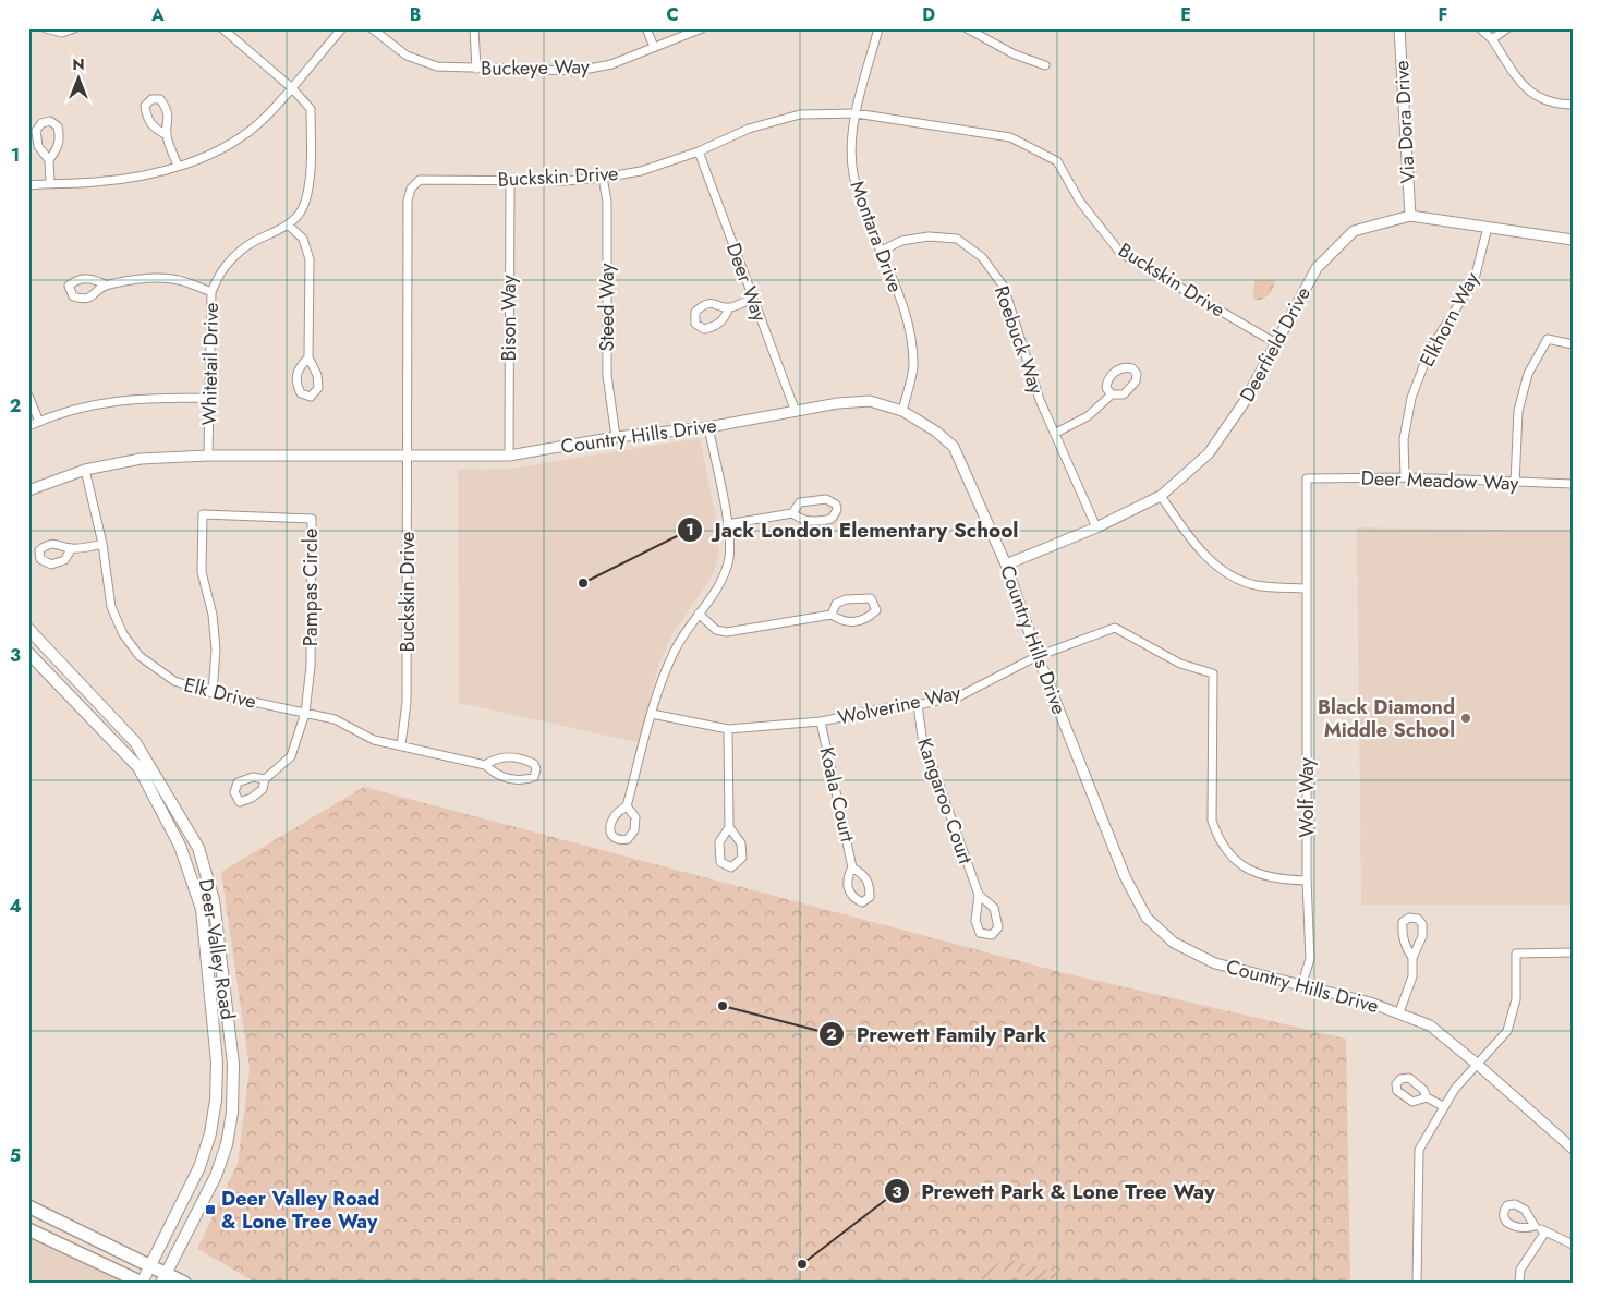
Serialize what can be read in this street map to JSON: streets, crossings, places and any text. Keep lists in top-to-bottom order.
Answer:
{
  "streets": {
    "main road": ["Deer Valley Road"],
    "street": [
      "Buckeye Way",
      "Via Dora Drive",
      "Buckskin Drive",
      "Montara Drive",
      "Deer Way",
      "Steed Way",
      "Bison Way",
      "Elkhorn Way",
      "Roebuck Way",
      "Deerfield Drive",
      "Whitetail Drive",
      "Country Hills Drive",
      "Deer Meadow Way",
      "Pampas Circle",
      "Elk Drive",
      "Wolverine Way",
      "Koala Court",
      "Wolf Way",
      "Kangaroo Court"
    ]
  },
  "crossings": [
    ["Via Dora Drive", "Deerfield Drive"],
    ["Buckskin Drive", "Montara Drive"],
    ["Buckskin Drive", "Deer Way"],
    ["Buckskin Drive", "Steed Way"],
    ["Buckskin Drive", "Bison Way"],
    ["Buckskin Drive", "Deerfield Drive"],
    ["Buckskin Drive", "Country Hills Drive"],
    ["Buckskin Drive", "Elk Drive"],
    ["Montara Drive", "Roebuck Way"],
    ["Montara Drive", "Country Hills Drive"],
    ["Deer Way", "Country Hills Drive"],
    ["Steed Way", "Country Hills Drive"],
    ["Bison Way", "Country Hills Drive"],
    ["Elkhorn Way", "Deerfield Drive"],
    ["Elkhorn Way", "Deer Meadow Way"],
    ["Roebuck Way", "Deerfield Drive"],
    ["Deerfield Drive", "Country Hills Drive"],
    ["Whitetail Drive", "Country Hills Drive"],
    ["Country Hills Drive", "Elk Drive"],
    ["Country Hills Drive", "Wolverine Way"],
    ["Country Hills Drive", "Wolf Way"],
    ["Deer Meadow Way", "Wolf Way"],
    ["Pampas Circle", "Elk Drive"],
    ["Wolverine Way", "Koala Court"],
    ["Wolverine Way", "Wolf Way"],
    ["Wolverine Way", "Kangaroo Court"]
  ],
  "places": {
    "other": [
      "Jack London Elementary School",
      "Black Diamond Middle School",
      "Prewett Family Park",
      "Prewett Park & Lone Tree Way"
    ],
    "transit": ["Deer Valley Road & Lone Tree Way"]
  },
  "north": "top",
  "grid": {
    "columns": [
      "A",
      "B",
      "C",
      "D",
      "E",
      "F"
    ],
    "rows": [
      "1",
      "2",
      "3",
      "4",
      "5"
    ]
  }
}
